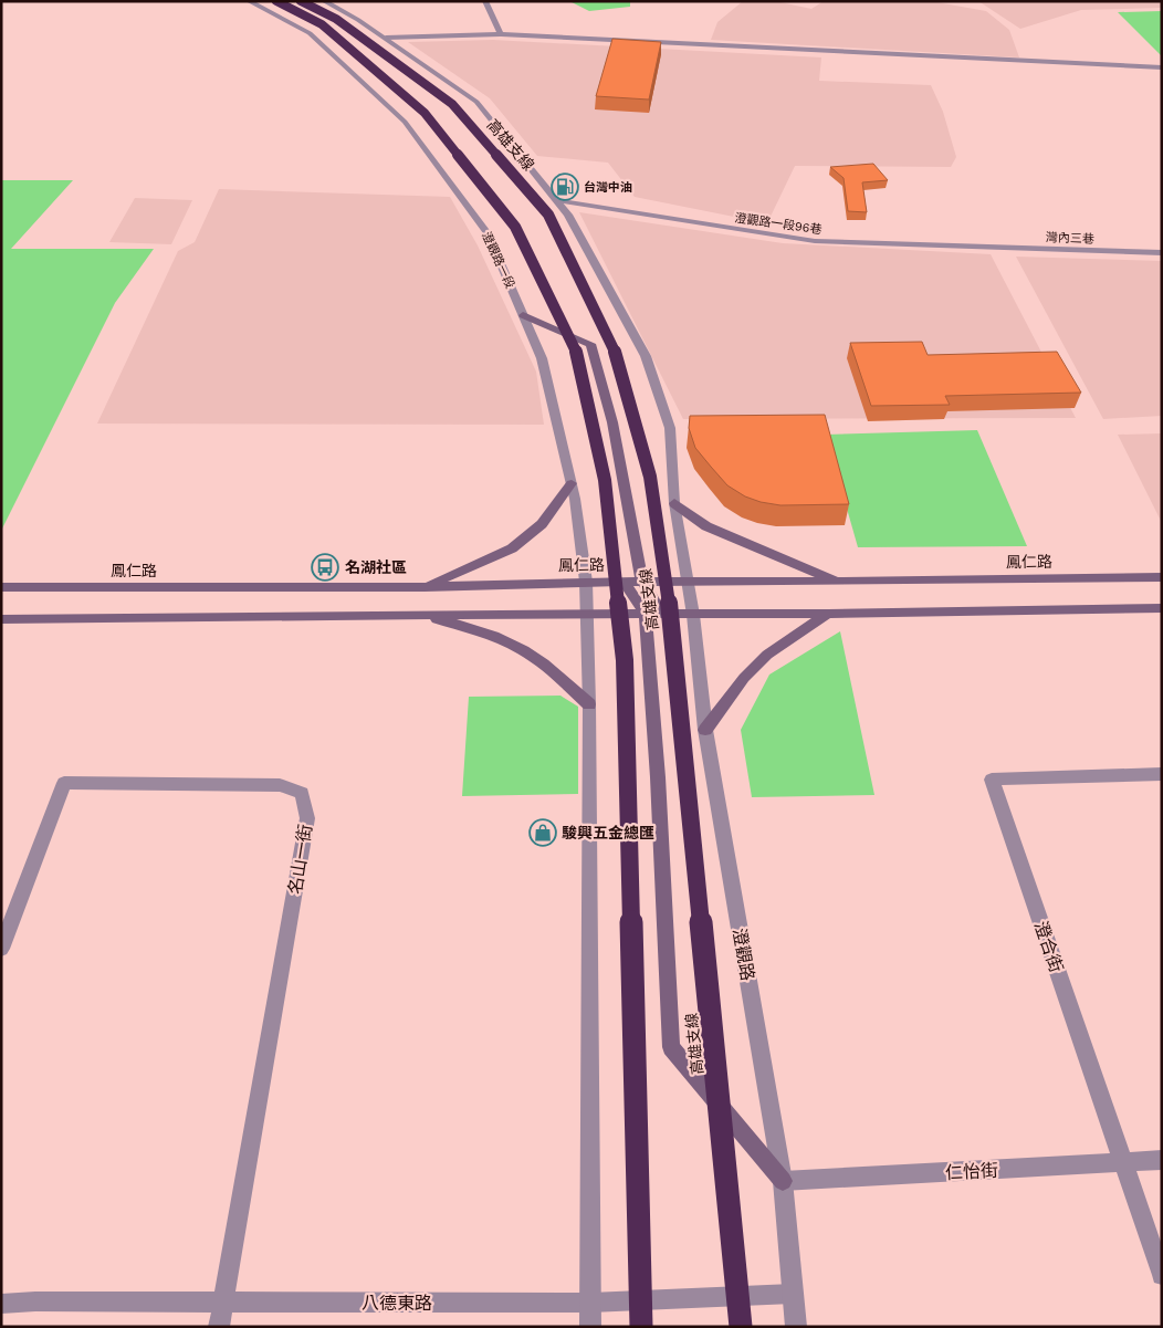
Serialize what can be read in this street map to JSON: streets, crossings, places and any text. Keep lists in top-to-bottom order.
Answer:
{
  "streets": {
    "highway": ["高雄支線"],
    "main road": ["鳳仁路"],
    "street": [
      "澄觀路一段96巷",
      "灣內三巷",
      "澄觀路一段",
      "名山一街",
      "澄合街",
      "澄觀路",
      "仁怡街",
      "八德東路"
    ]
  },
  "crossings": [
    ["澄觀路一段96巷", "灣內三巷"],
    ["澄觀路一段", "鳳仁路"],
    ["鳳仁路", "澄觀路"],
    ["名山一街", "八德東路"],
    ["澄合街", "仁怡街"],
    ["澄觀路", "仁怡街"],
    ["澄觀路", "八德東路"]
  ],
  "places": {
    "fuel station": ["台灣中油"],
    "bus stop": ["名湖社區"],
    "shop": ["駿興五金總匯"]
  }
}
